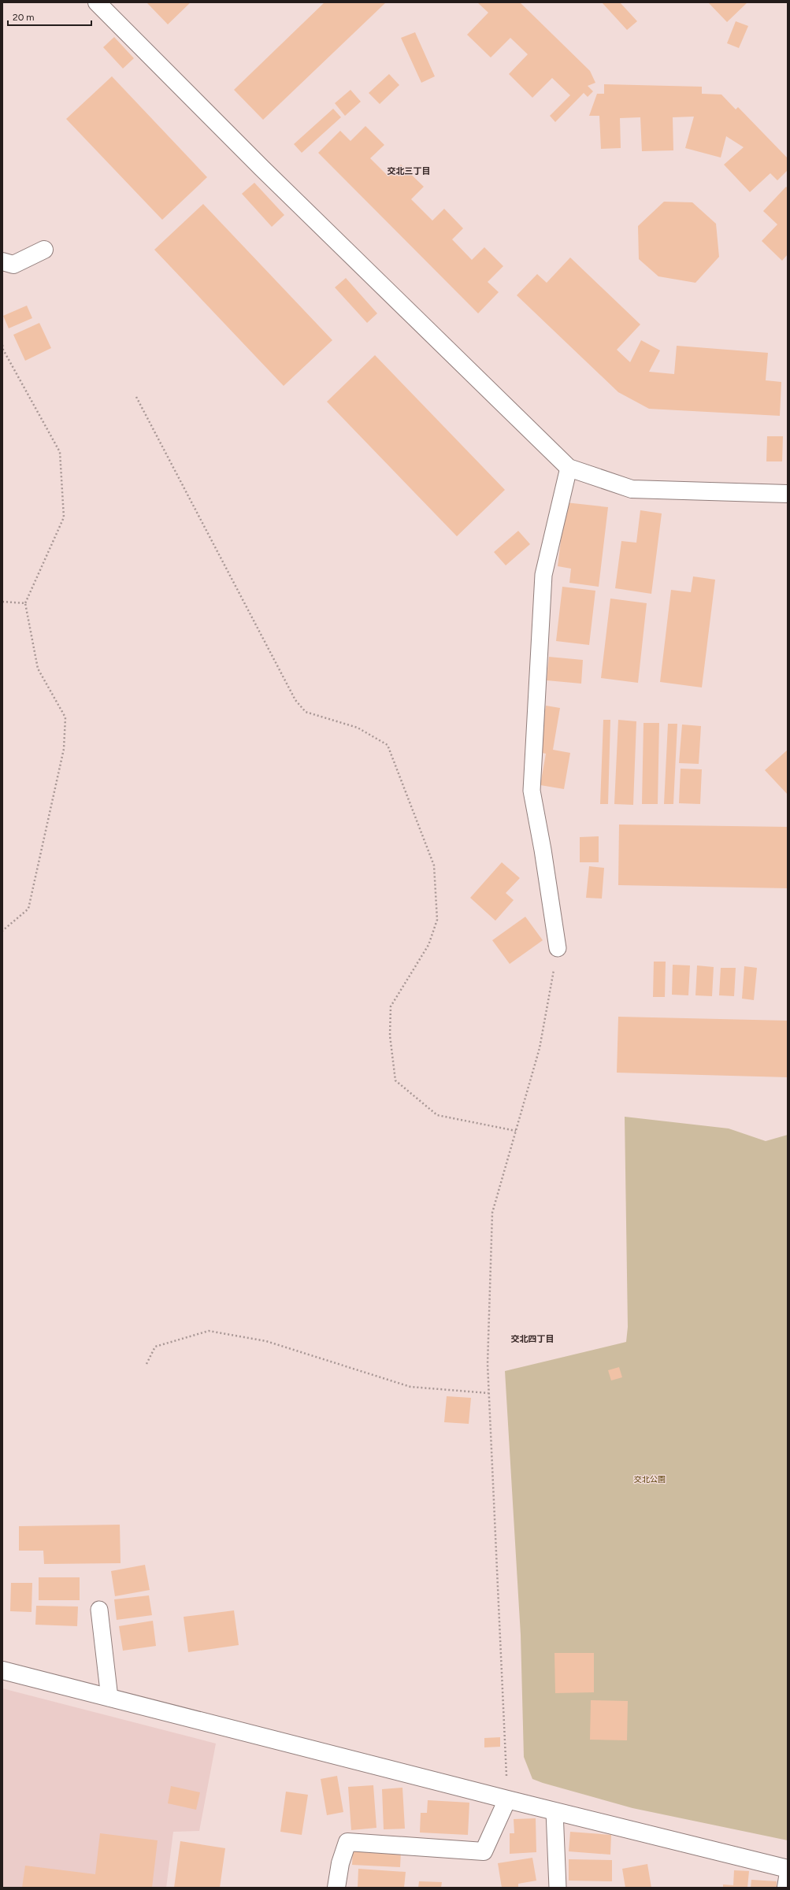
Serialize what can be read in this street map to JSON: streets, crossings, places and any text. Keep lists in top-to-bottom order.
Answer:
{
  "districts": ["交北三丁目", "交北四丁目"],
  "parks": ["交北公園"],
  "scale_bar": "20 m"
}
